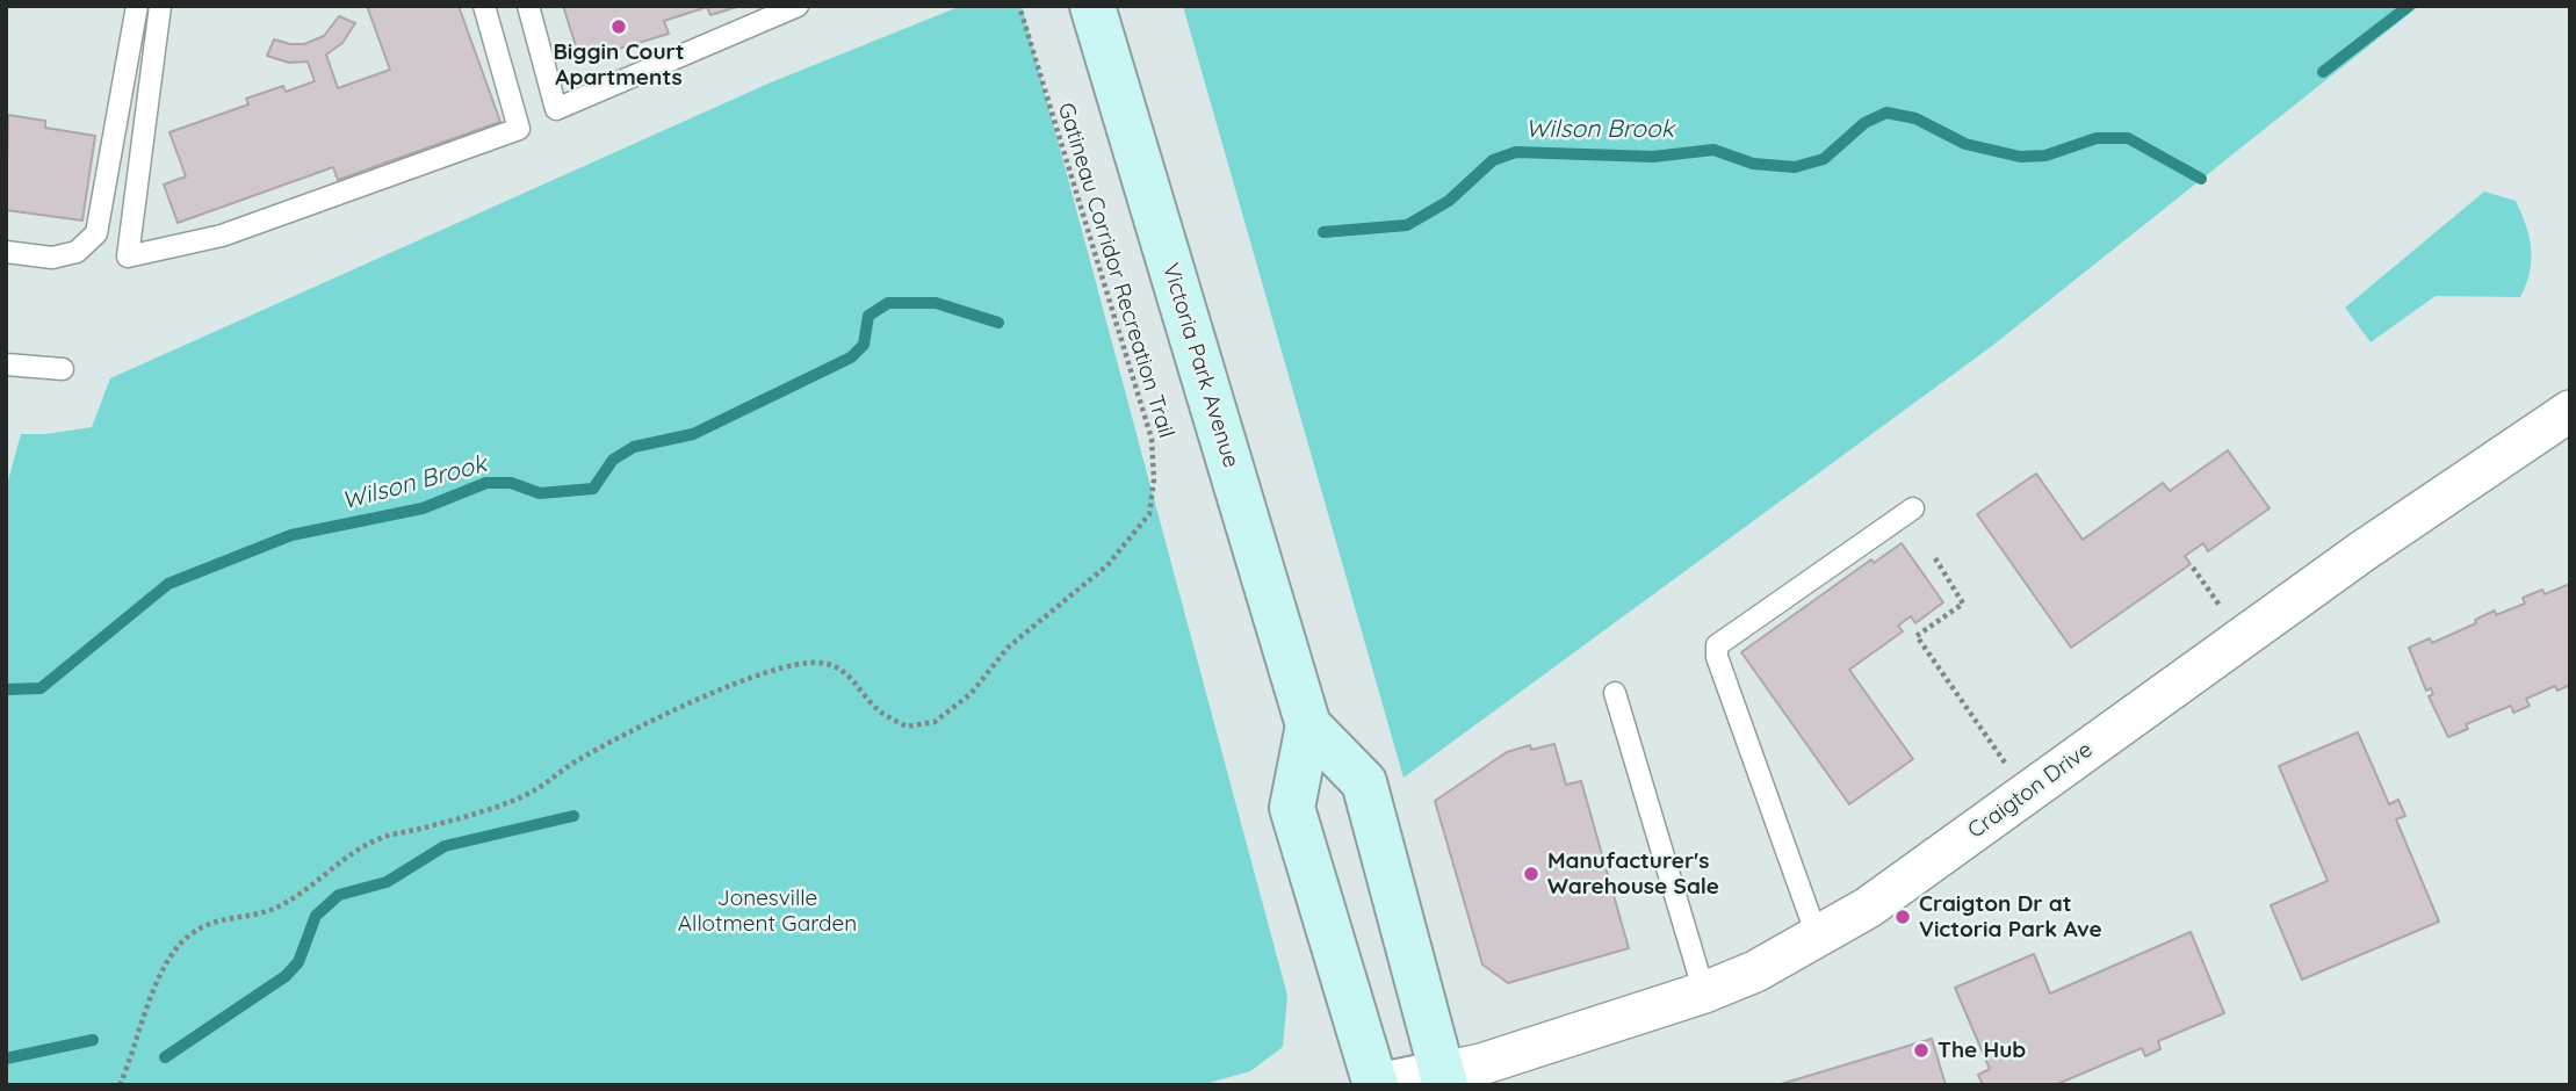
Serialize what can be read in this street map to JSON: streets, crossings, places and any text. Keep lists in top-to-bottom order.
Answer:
{
  "streets": {
    "main road": ["Victoria Park Avenue"],
    "street": ["Craigton Drive"],
    "path": ["Gatineau Corridor Recreation Trail"]
  },
  "crossings": [
    ["Victoria Park Avenue", "Craigton Drive"]
  ],
  "water": ["Wilson Brook"],
  "parks": ["Jonesville Allotment Garden"],
  "places": [
    "Biggin Court Apartments",
    "Manufacturer's Warehouse Sale",
    "Craigton Dr at Victoria Park Ave",
    "The Hub"
  ]
}
